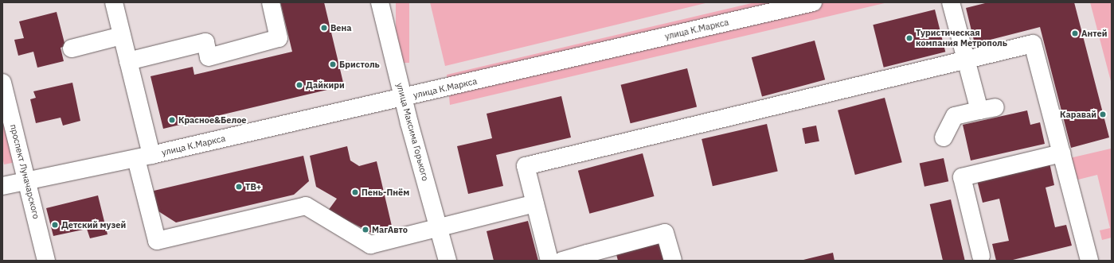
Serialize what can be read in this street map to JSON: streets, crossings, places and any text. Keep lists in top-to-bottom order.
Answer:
{
  "streets": {
    "street": ["улица К.Маркса", "улица Максима Горького", "проспект Луначарского"]
  },
  "crossings": [
    ["улица К.Маркса", "улица Максима Горького"],
    ["улица К.Маркса", "проспект Луначарского"]
  ],
  "places": [
    "Вена",
    "Антей",
    "Туристическая компания Метрополь",
    "Бристоль",
    "Дайкири",
    "Каравай",
    "Красное&Белое",
    "ТВ+",
    "Пень-Пнём",
    "Детский музей",
    "МагАвто"
  ]
}
